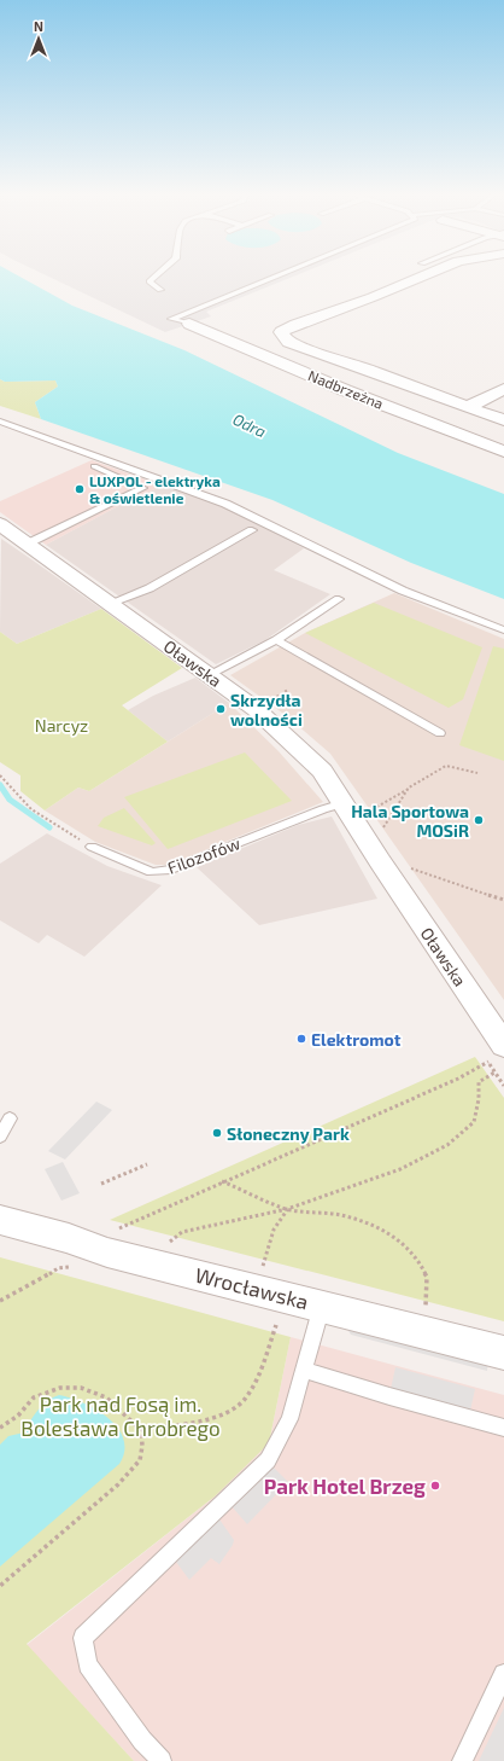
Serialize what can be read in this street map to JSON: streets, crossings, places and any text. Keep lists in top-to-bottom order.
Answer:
{
  "streets": {
    "street": ["Nadbrzeżna", "Oławska", "Wrocławska"],
    "lane": ["Filozofów"]
  },
  "crossings": [
    ["Oławska", "Filozofów"]
  ],
  "water": ["Odra"],
  "parks": ["Narcyz", "Park nad Fosą im. Bolesława Chrobrego"],
  "places": [
    "LUXPOL - elektryka & oświetlenie",
    "Skrzydła wolności",
    "Hala Sportowa MOSiR",
    "Elektromot",
    "Słoneczny Park",
    "Park Hotel Brzeg"
  ],
  "north": "top"
}
